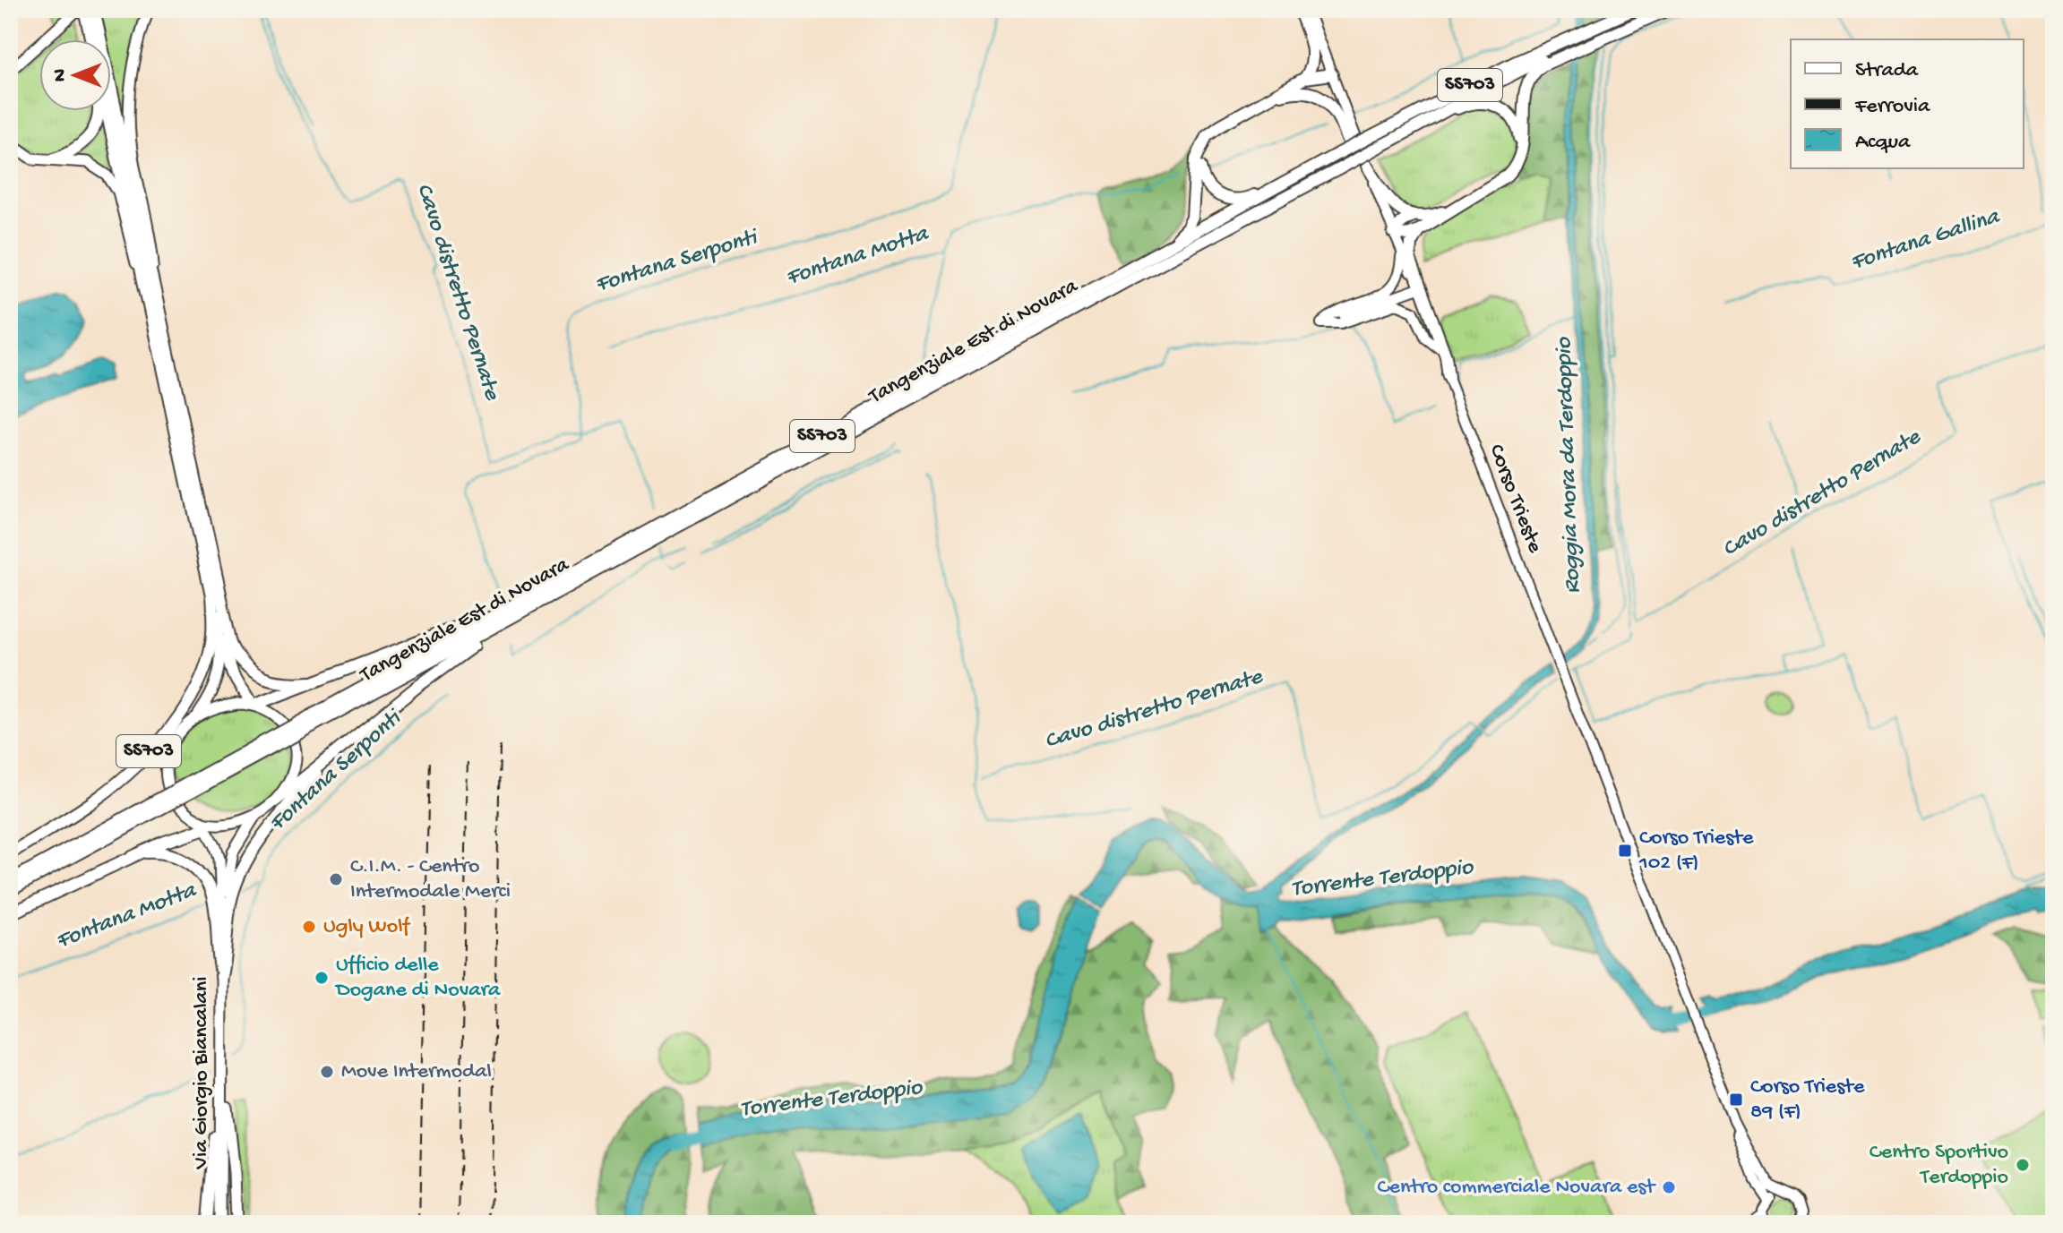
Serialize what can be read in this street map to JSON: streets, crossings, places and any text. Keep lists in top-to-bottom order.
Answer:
{
  "streets": {
    "highway": ["SS703", "Tangenziale Est di Novara"],
    "main road": ["Corso Trieste", "Via Giorgio Biancalani"]
  },
  "crossings": [
    ["SS703", "Tangenziale Est di Novara"],
    ["SS703", "Via Giorgio Biancalani"]
  ],
  "water": [
    "Fontana Gallina",
    "Fontana Motta",
    "Fontana Serponti",
    "Cavo distretto Pernate",
    "Roggia Mora da Terdoppio",
    "Torrente Terdoppio"
  ],
  "places": {
    "transit": ["Corso Trieste 102 (F)", "Corso Trieste 89 (F)"],
    "other": [
      "C.I.M. - Centro Intermodale Merci",
      "Ugly Wolf",
      "Ufficio delle Dogane di Novara",
      "Move Intermodal",
      "Centro Sportivo Terdoppio",
      "Centro commerciale Novara est"
    ]
  },
  "legend": ["Strada", "Ferrovia", "Acqua"],
  "north": "left"
}
